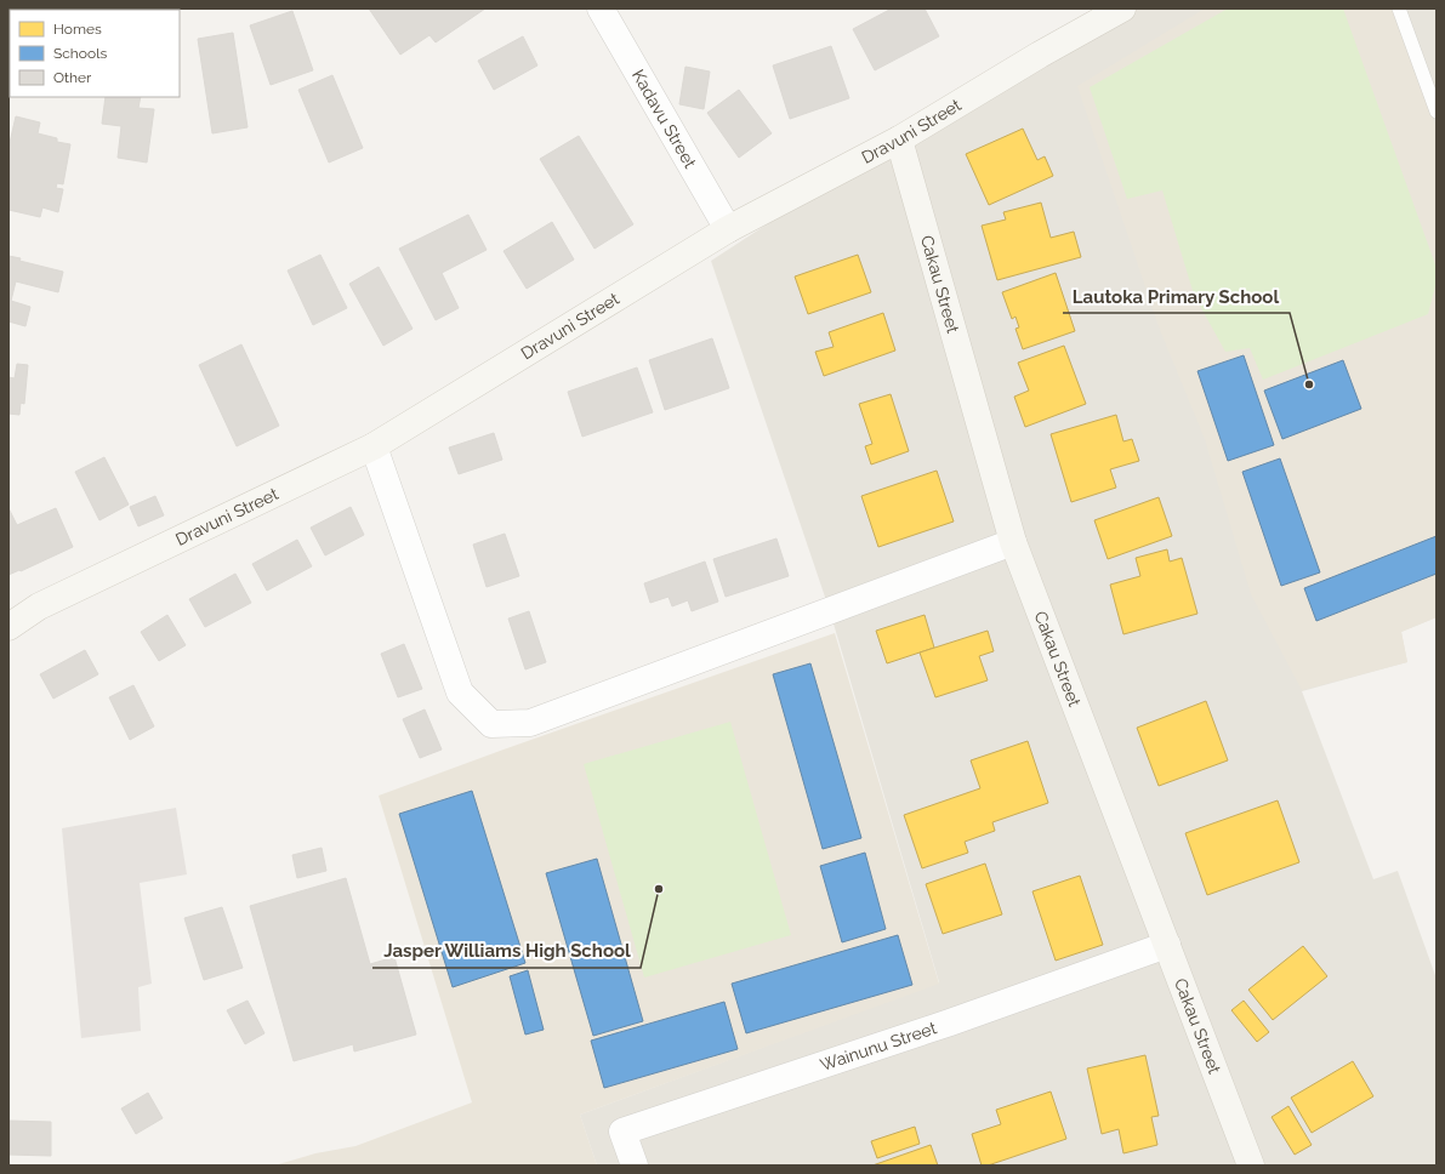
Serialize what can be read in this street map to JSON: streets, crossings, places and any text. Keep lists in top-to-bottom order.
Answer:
{
  "streets": {
    "main road": ["Dravuni Street", "Cakau Street"],
    "street": ["Kadavu Street", "Wainunu Street"]
  },
  "crossings": [
    ["Kadavu Street", "Dravuni Street"],
    ["Dravuni Street", "Cakau Street"],
    ["Cakau Street", "Wainunu Street"]
  ],
  "places": ["Lautoka Primary School", "Jasper Williams High School"],
  "legend": ["Homes", "Schools", "Other"]
}
